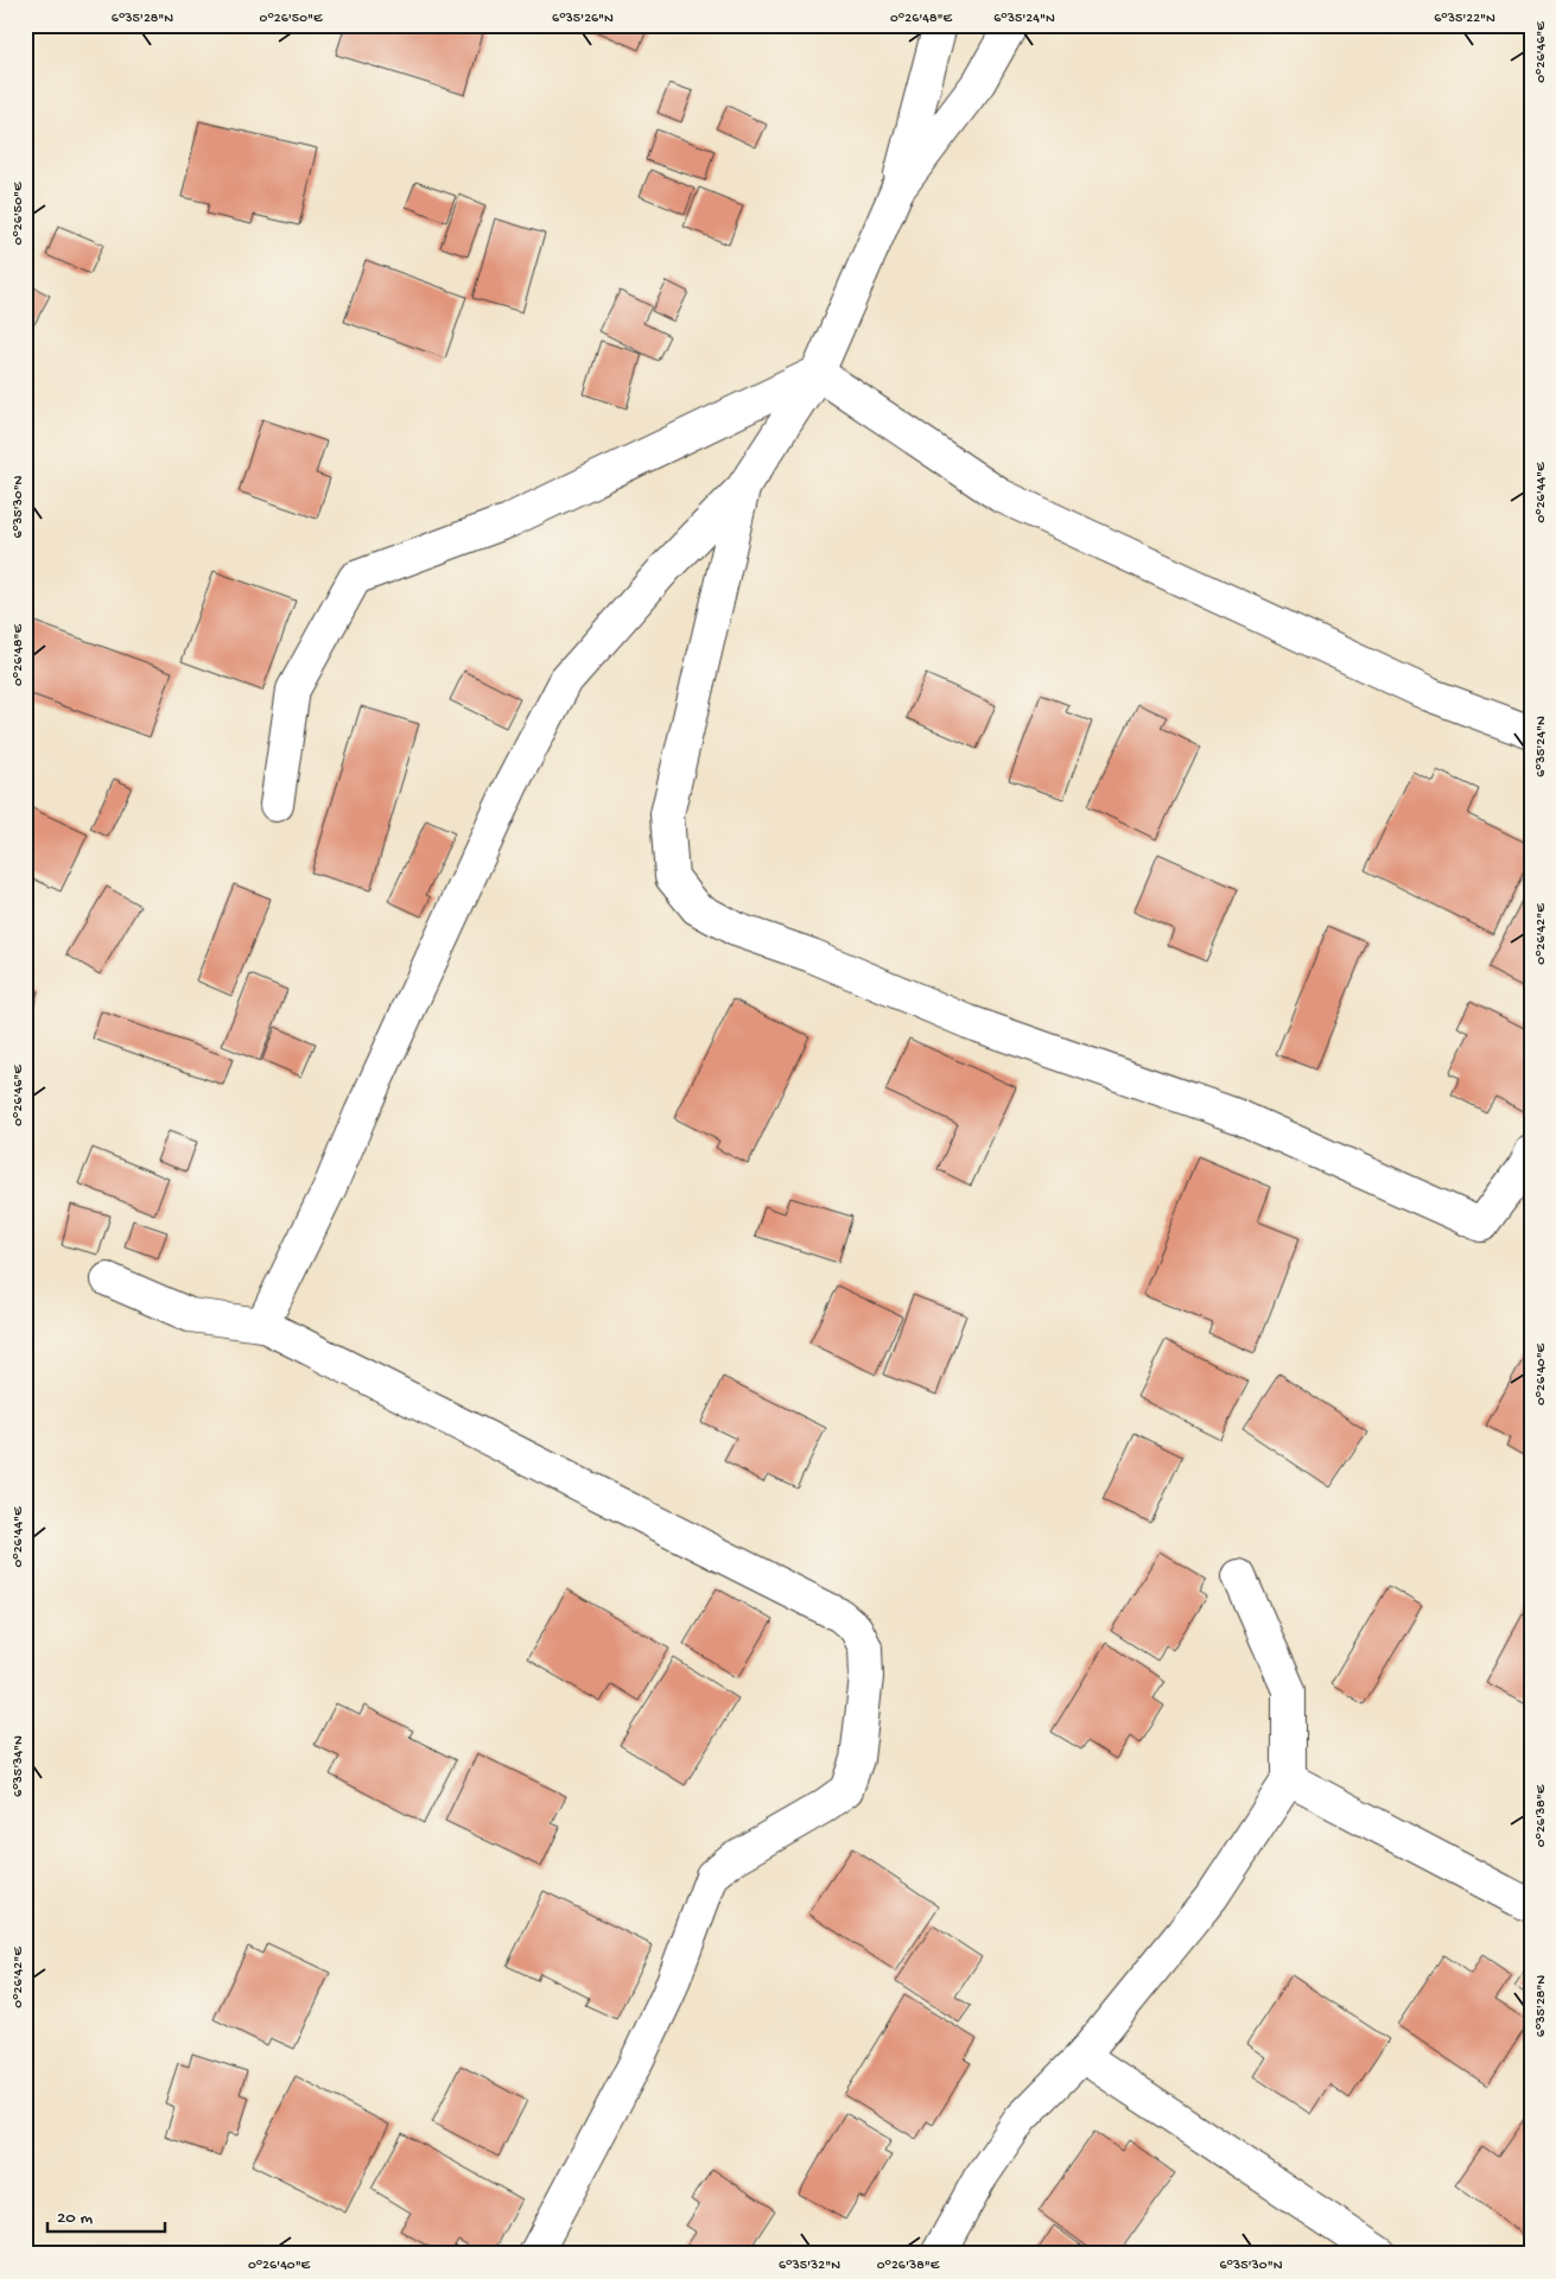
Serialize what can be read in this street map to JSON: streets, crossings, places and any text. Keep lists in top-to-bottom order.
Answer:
{
  "scale_bar": "20 m",
  "coordinates": [
    "6°35'28\"N",
    "0°26'50\"E",
    "6°35'26\"N",
    "0°26'48\"E",
    "6°35'24\"N",
    "6°35'22\"N",
    "0°26'46\"E",
    "0°26'44\"E",
    "6°35'30\"N",
    "0°26'42\"E",
    "0°26'40\"E",
    "6°35'34\"N",
    "0°26'38\"E",
    "6°35'32\"N"
  ]
}
